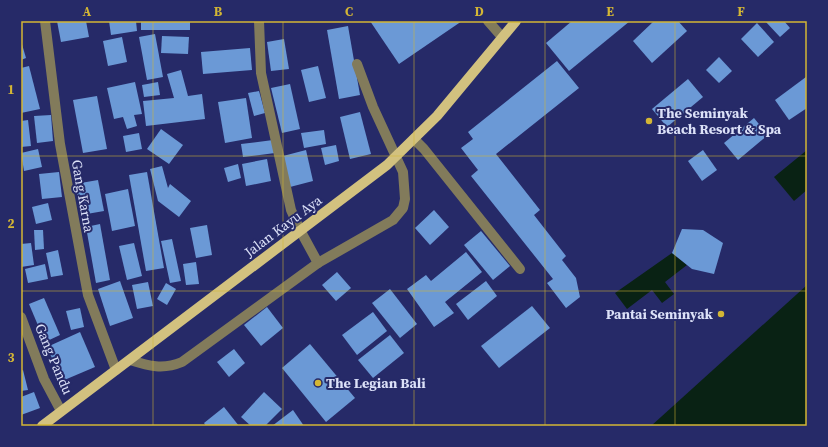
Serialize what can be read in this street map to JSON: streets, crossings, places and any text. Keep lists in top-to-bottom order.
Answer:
{
  "streets": {
    "main road": ["Jalan Kayu Aya"],
    "street": ["Gang Karna", "Gang Pandu"]
  },
  "crossings": [
    ["Gang Karna", "Jalan Kayu Aya"],
    ["Jalan Kayu Aya", "Gang Pandu"]
  ],
  "places": ["The Seminyak Beach Resort & Spa", "Pantai Seminyak", "The Legian Bali"],
  "grid": {
    "columns": [
      "A",
      "B",
      "C",
      "D",
      "E",
      "F"
    ],
    "rows": ["1", "2", "3"]
  }
}
